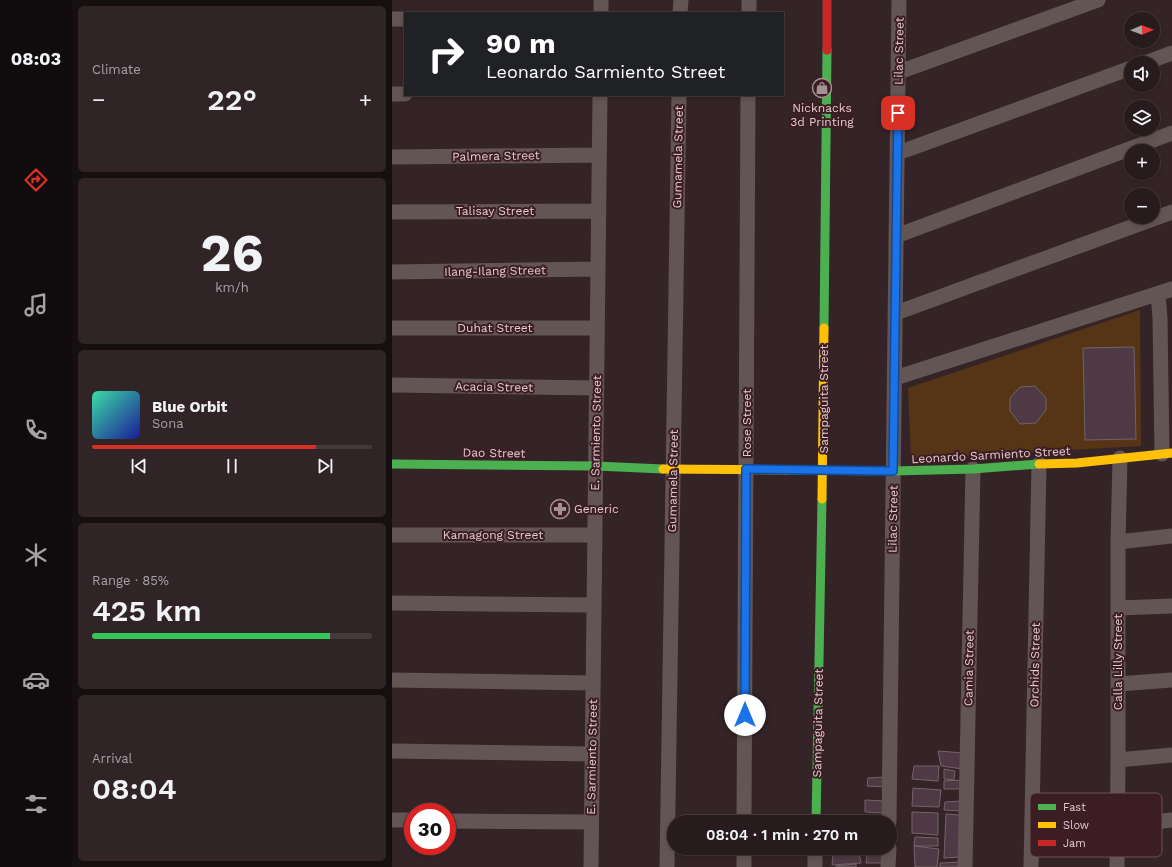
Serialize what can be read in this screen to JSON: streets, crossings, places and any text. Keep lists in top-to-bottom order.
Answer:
{
  "streets": {
    "street": [
      "Lilac Street",
      "Palmera Street",
      "Gumamela Street",
      "Talisay Street",
      "Ilang-Ilang Street",
      "Duhat Street",
      "Acacia Street",
      "Sampaguita Street",
      "Rose Street",
      "E. Sarmiento Street",
      "Dao Street",
      "Leonardo Sarmiento Street",
      "Kamagong Street",
      "Calla Lilly Street",
      "Orchids Street",
      "Camia Street"
    ]
  },
  "crossings": [
    ["Lilac Street", "Leonardo Sarmiento Street"],
    ["Palmera Street", "E. Sarmiento Street"],
    ["Gumamela Street", "Leonardo Sarmiento Street"],
    ["Talisay Street", "E. Sarmiento Street"],
    ["Ilang-Ilang Street", "E. Sarmiento Street"],
    ["Duhat Street", "E. Sarmiento Street"],
    ["Acacia Street", "E. Sarmiento Street"],
    ["Sampaguita Street", "Leonardo Sarmiento Street"],
    ["Rose Street", "Leonardo Sarmiento Street"],
    ["E. Sarmiento Street", "Dao Street"],
    ["E. Sarmiento Street", "Leonardo Sarmiento Street"],
    ["E. Sarmiento Street", "Kamagong Street"],
    ["Dao Street", "Leonardo Sarmiento Street"],
    ["Leonardo Sarmiento Street", "Calla Lilly Street"],
    ["Leonardo Sarmiento Street", "Orchids Street"],
    ["Leonardo Sarmiento Street", "Camia Street"]
  ],
  "places": {
    "shop": ["Nicknacks 3d Printing"],
    "pharmacy": ["Generic"]
  },
  "legend": ["Fast", "Slow", "Jam"],
  "north": "right",
  "page": {
    "tabs": "08:03",
    "tile": [
      "Climate",
      ["26", "km/h"],
      ["Range · 85%", "425 km"],
      ["Arrival", "08:04"]
    ],
    "map_buttons": ["+", "−"],
    "turn": ["90 m", "Leonardo Sarmiento Street"],
    "heat": ["−", "22°", "+"],
    "song": ["Blue Orbit", "Sona"],
    "limit": "30",
    "trip": "08:04 · 1 min · 270 m"
  }
}
